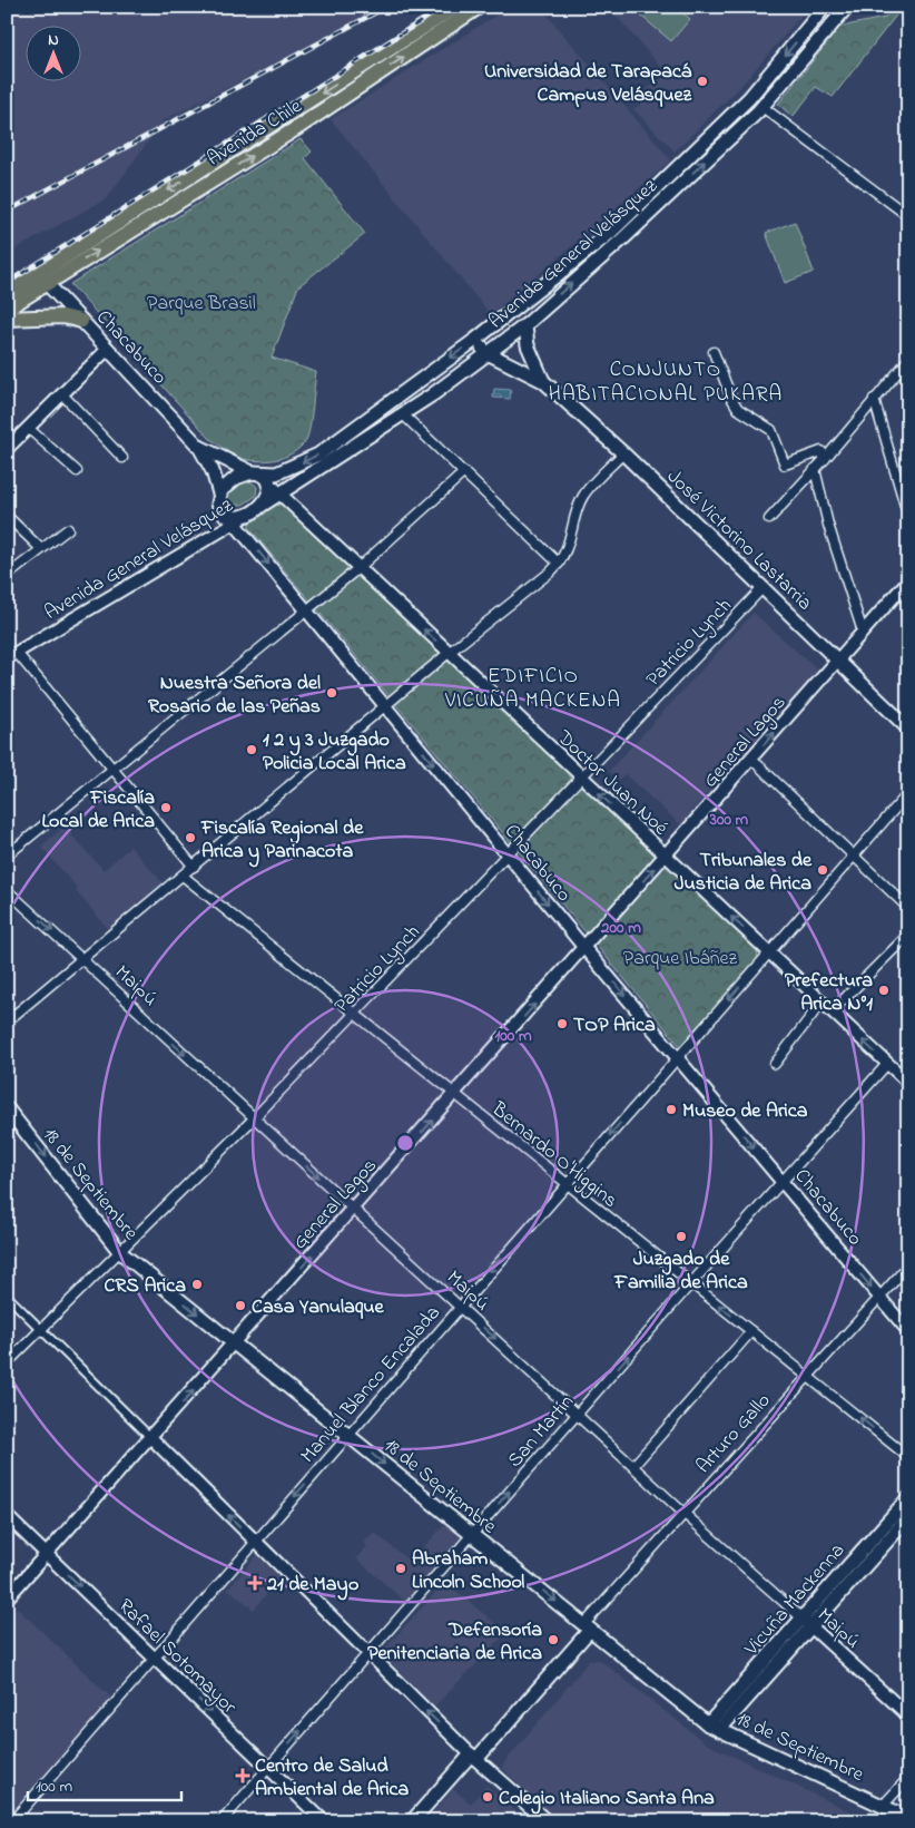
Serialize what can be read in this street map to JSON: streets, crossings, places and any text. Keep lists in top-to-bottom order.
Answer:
{
  "streets": {
    "main road": [
      "Avenida Chile",
      "Avenida General Velásquez",
      "Chacabuco",
      "José Victorino Lastarria",
      "18 de Septiembre",
      "Arturo Gallo",
      "Vicuña Mackenna"
    ],
    "street": [
      "Patricio Lynch",
      "General Lagos",
      "Doctor Juan Noé",
      "Maipú",
      "Bernardo O'Higgins",
      "Manuel Blanco Encalada",
      "San Martín",
      "Rafael Sotomayor"
    ]
  },
  "crossings": [
    ["Avenida Chile", "Chacabuco"],
    ["Avenida General Velásquez", "Chacabuco"],
    ["Avenida General Velásquez", "José Victorino Lastarria"],
    ["Avenida General Velásquez", "Doctor Juan Noé"],
    ["Chacabuco", "Patricio Lynch"],
    ["Chacabuco", "General Lagos"],
    ["Chacabuco", "Doctor Juan Noé"],
    ["Chacabuco", "Manuel Blanco Encalada"],
    ["Chacabuco", "San Martín"],
    ["Chacabuco", "Arturo Gallo"],
    ["José Victorino Lastarria", "Patricio Lynch"],
    ["José Victorino Lastarria", "General Lagos"],
    ["Patricio Lynch", "Doctor Juan Noé"],
    ["Patricio Lynch", "Maipú"],
    ["Patricio Lynch", "Bernardo O'Higgins"],
    ["Patricio Lynch", "18 de Septiembre"],
    ["General Lagos", "Doctor Juan Noé"],
    ["General Lagos", "Maipú"],
    ["General Lagos", "Bernardo O'Higgins"],
    ["General Lagos", "18 de Septiembre"],
    ["General Lagos", "Rafael Sotomayor"],
    ["Doctor Juan Noé", "Manuel Blanco Encalada"],
    ["Doctor Juan Noé", "San Martín"],
    ["Maipú", "Manuel Blanco Encalada"],
    ["Maipú", "San Martín"],
    ["Maipú", "Arturo Gallo"],
    ["Maipú", "Vicuña Mackenna"],
    ["Bernardo O'Higgins", "Manuel Blanco Encalada"],
    ["Bernardo O'Higgins", "San Martín"],
    ["Bernardo O'Higgins", "Arturo Gallo"],
    ["18 de Septiembre", "Manuel Blanco Encalada"],
    ["18 de Septiembre", "San Martín"],
    ["18 de Septiembre", "Arturo Gallo"],
    ["18 de Septiembre", "Vicuña Mackenna"],
    ["Manuel Blanco Encalada", "Rafael Sotomayor"],
    ["San Martín", "Rafael Sotomayor"]
  ],
  "one_way": [
    "Chacabuco",
    "General Lagos",
    "Doctor Juan Noé",
    "Maipú",
    "18 de Septiembre",
    "Manuel Blanco Encalada",
    "San Martín",
    "Rafael Sotomayor"
  ],
  "districts": ["CONJUNTO HABITACIONAL PUKARA", "EDIFICIO VICUÑA MACKENA"],
  "parks": ["Parque Brasil", "Parque Ibáñez"],
  "places": {
    "other": [
      "Universidad de Tarapacá Campus Velásquez",
      "Nuestra Señora del Rosario de las Peñas",
      "1 2 y 3 Juzgado Policia Local Arica",
      "Fiscalía Local de Arica",
      "Fiscalía Regional de Arica y Parinacota",
      "Tribunales de Justicia de Arica",
      "Prefectura Arica N°1",
      "TOP Arica",
      "Museo de Arica",
      "Juzgado de Familia de Arica",
      "CRS Arica",
      "Casa Yanulaque",
      "Abraham Lincoln School",
      "Defensoría Penitenciaria de Arica",
      "Colegio Italiano Santa Ana"
    ],
    "health": ["21 de Mayo", "Centro de Salud Ambiental de Arica"]
  },
  "scale_bar": "100 m",
  "north": "top",
  "rings": ["300 m", "200 m", "100 m"]
}
